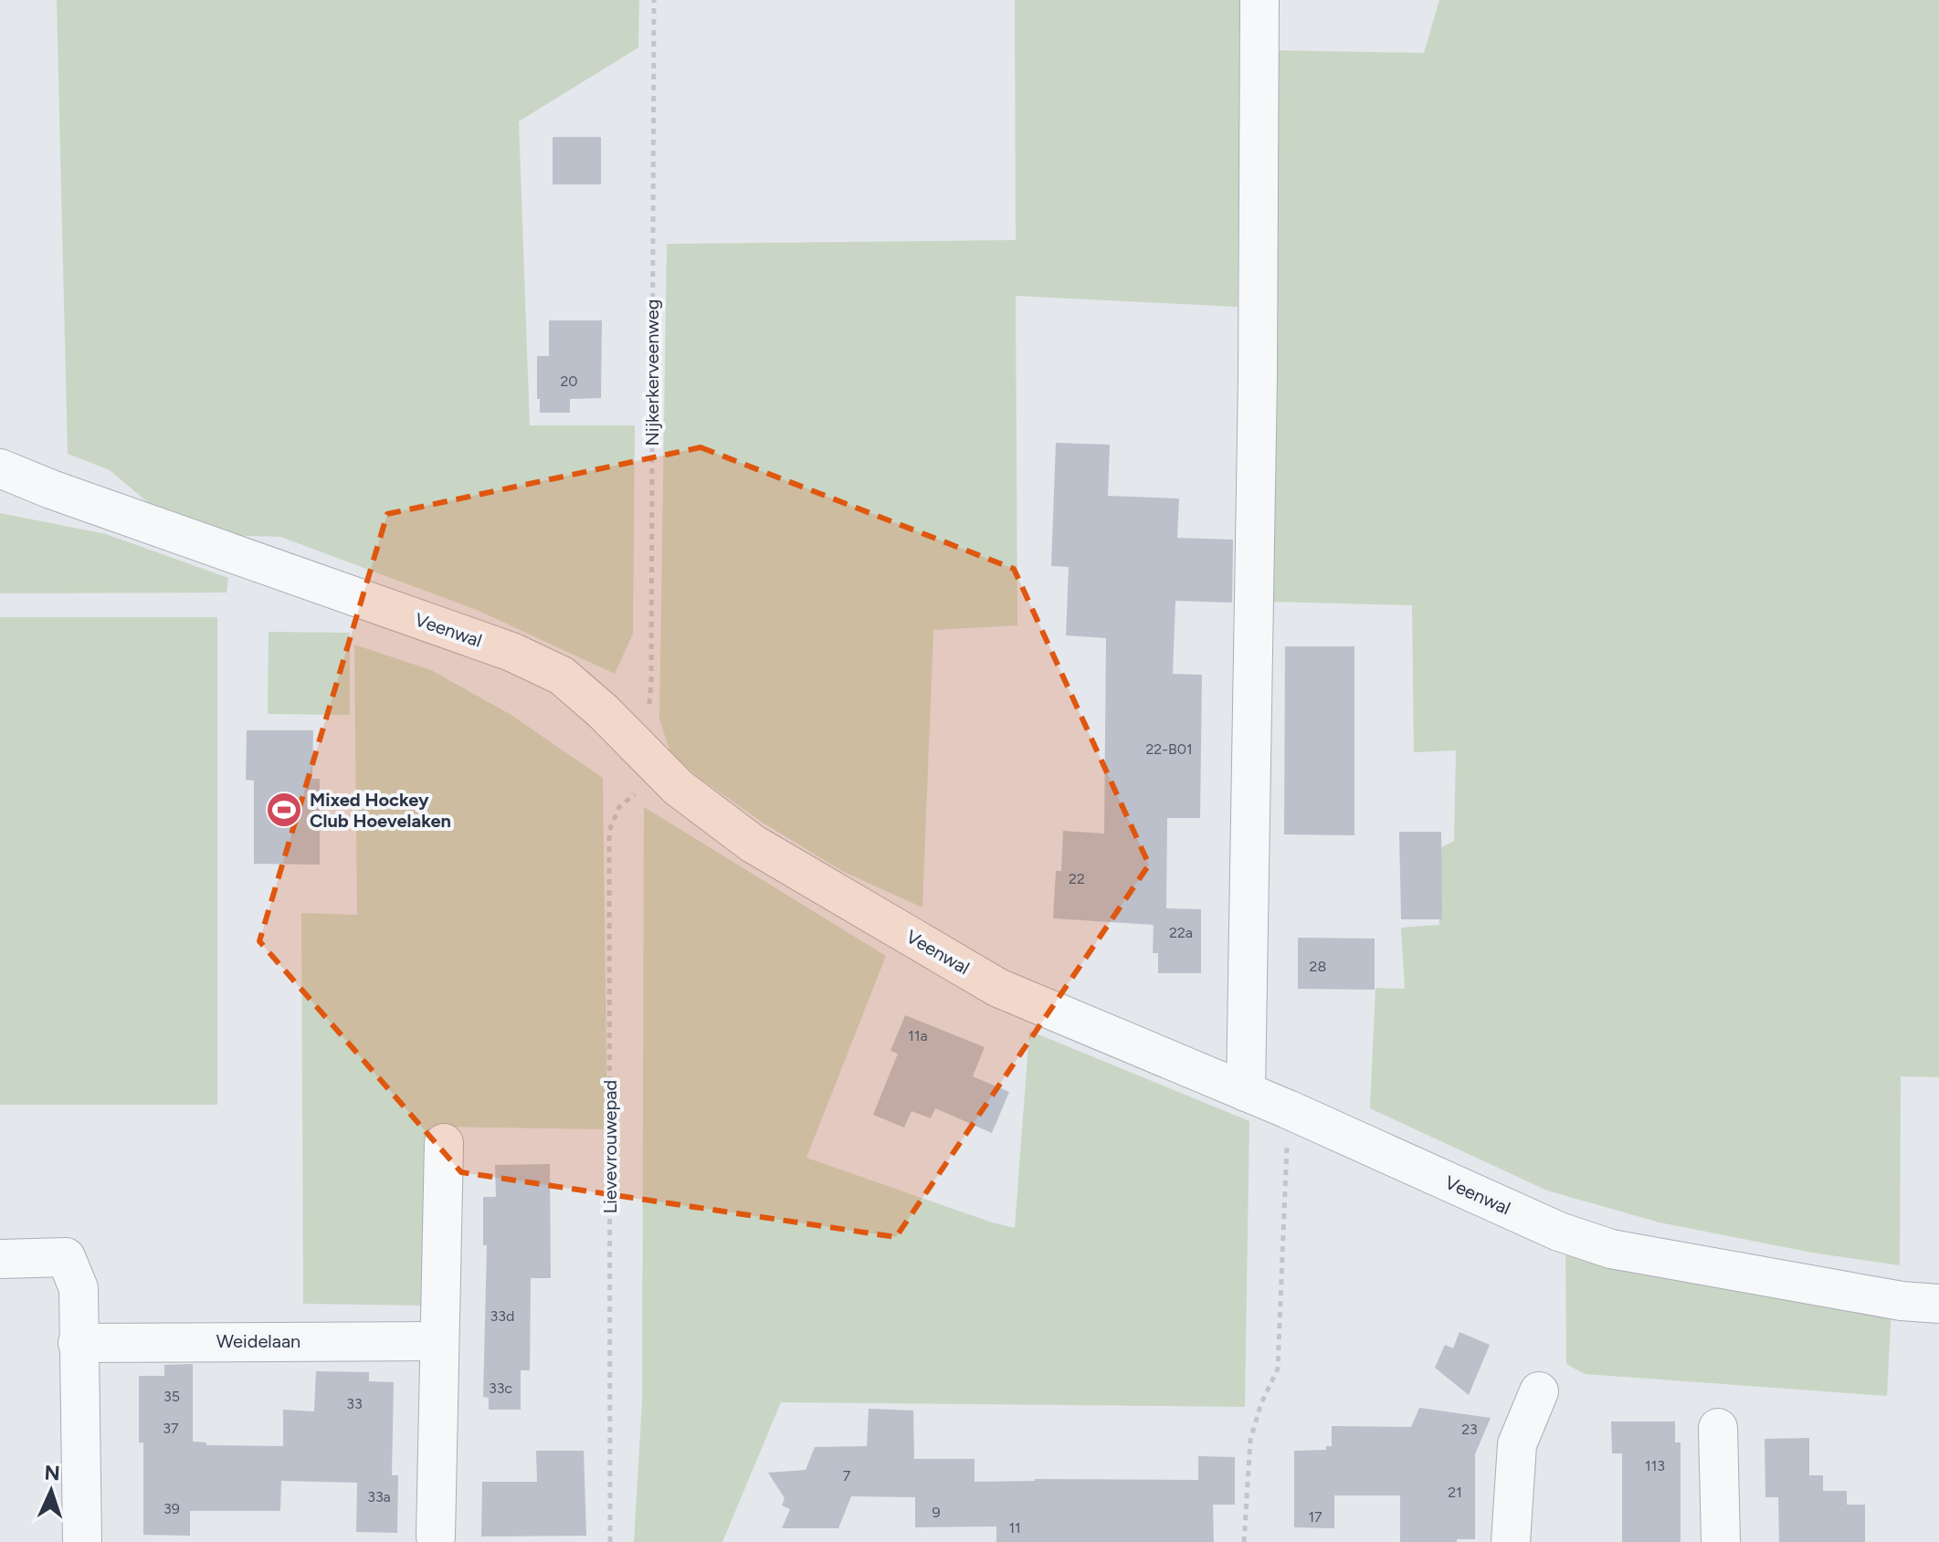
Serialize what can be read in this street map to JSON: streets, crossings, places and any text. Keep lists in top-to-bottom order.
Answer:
{
  "streets": {
    "street": ["Veenwal", "Weidelaan"],
    "path": ["Nijkerkerveenweg", "Lievevrouwepad"]
  },
  "crossings": [
    ["Nijkerkerveenweg", "Veenwal"],
    ["Veenwal", "Lievevrouwepad"]
  ],
  "places": {
    "sports": ["Mixed Hockey Club Hoevelaken"]
  },
  "house_numbers": [
    "20",
    "22-B01",
    "22",
    "22a",
    "28",
    "11a",
    "33d",
    "33c",
    "35",
    "33",
    "37",
    "23",
    "113",
    "7",
    "21",
    "33a",
    "39",
    "9",
    "17",
    "11"
  ],
  "north": "top"
}
